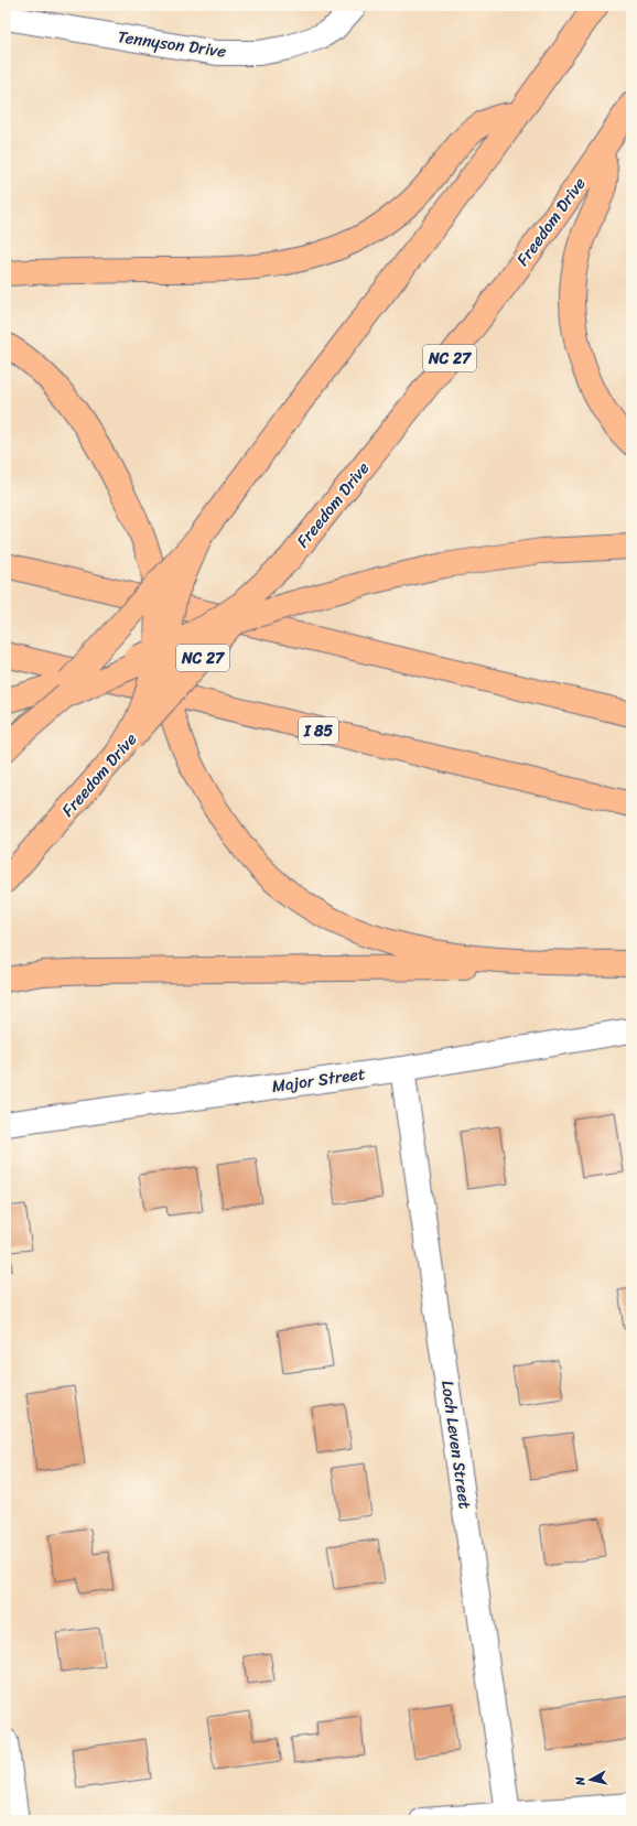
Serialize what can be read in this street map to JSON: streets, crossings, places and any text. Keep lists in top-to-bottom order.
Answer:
{
  "streets": {
    "main road": ["Freedom Drive", "NC 27", "I 85"],
    "street": ["Tennyson Drive", "Major Street", "Loch Leven Street"]
  },
  "crossings": [
    ["Major Street", "Loch Leven Street"]
  ],
  "north": "left"
}
